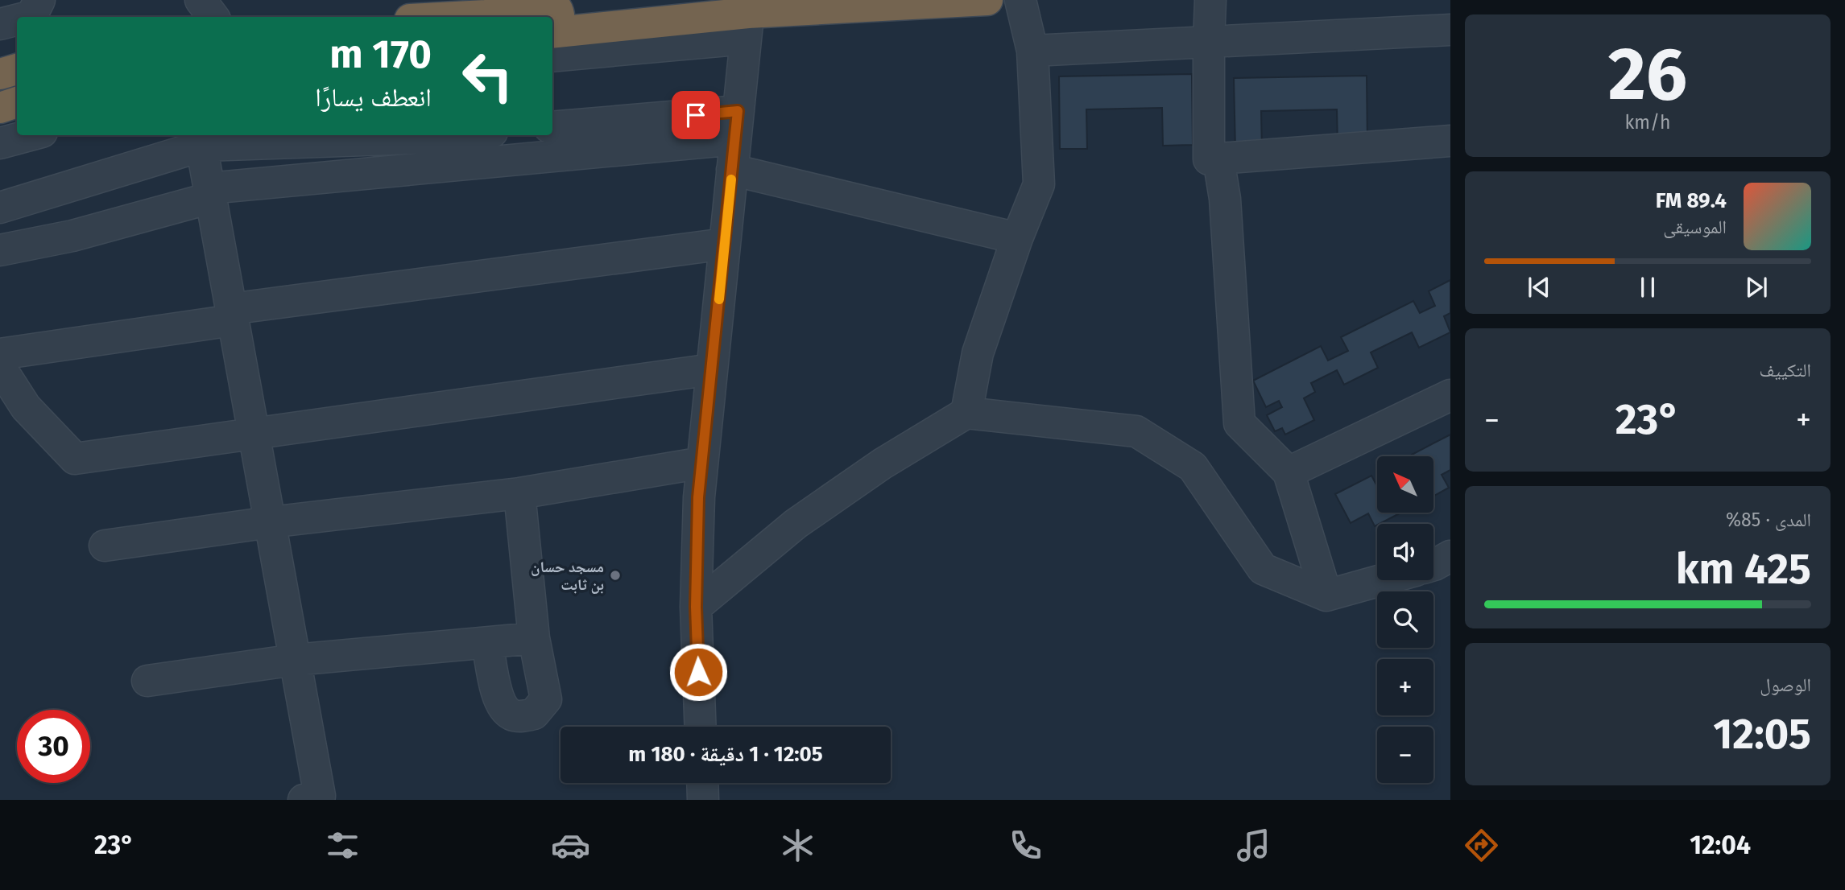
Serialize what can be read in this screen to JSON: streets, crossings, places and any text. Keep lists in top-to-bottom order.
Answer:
{
  "places": ["مسجد حسان بن ثابت"],
  "north": "top left",
  "page": {
    "tile": [
      ["26", "km/h"],
      "التكييف",
      ["المدى · 85%", "425 km"],
      ["الوصول", "12:05"]
    ],
    "turn": ["170 m", "انعطف يسارًا"],
    "song": ["89.4 FM", "الموسيقى"],
    "heat": ["−", "23°", "+"],
    "map_buttons": ["+", "−"],
    "limit": "30",
    "trip": "12:05 · 1 دقيقة · 180 m",
    "tabs": ["12:04", "23°"]
  }
}
